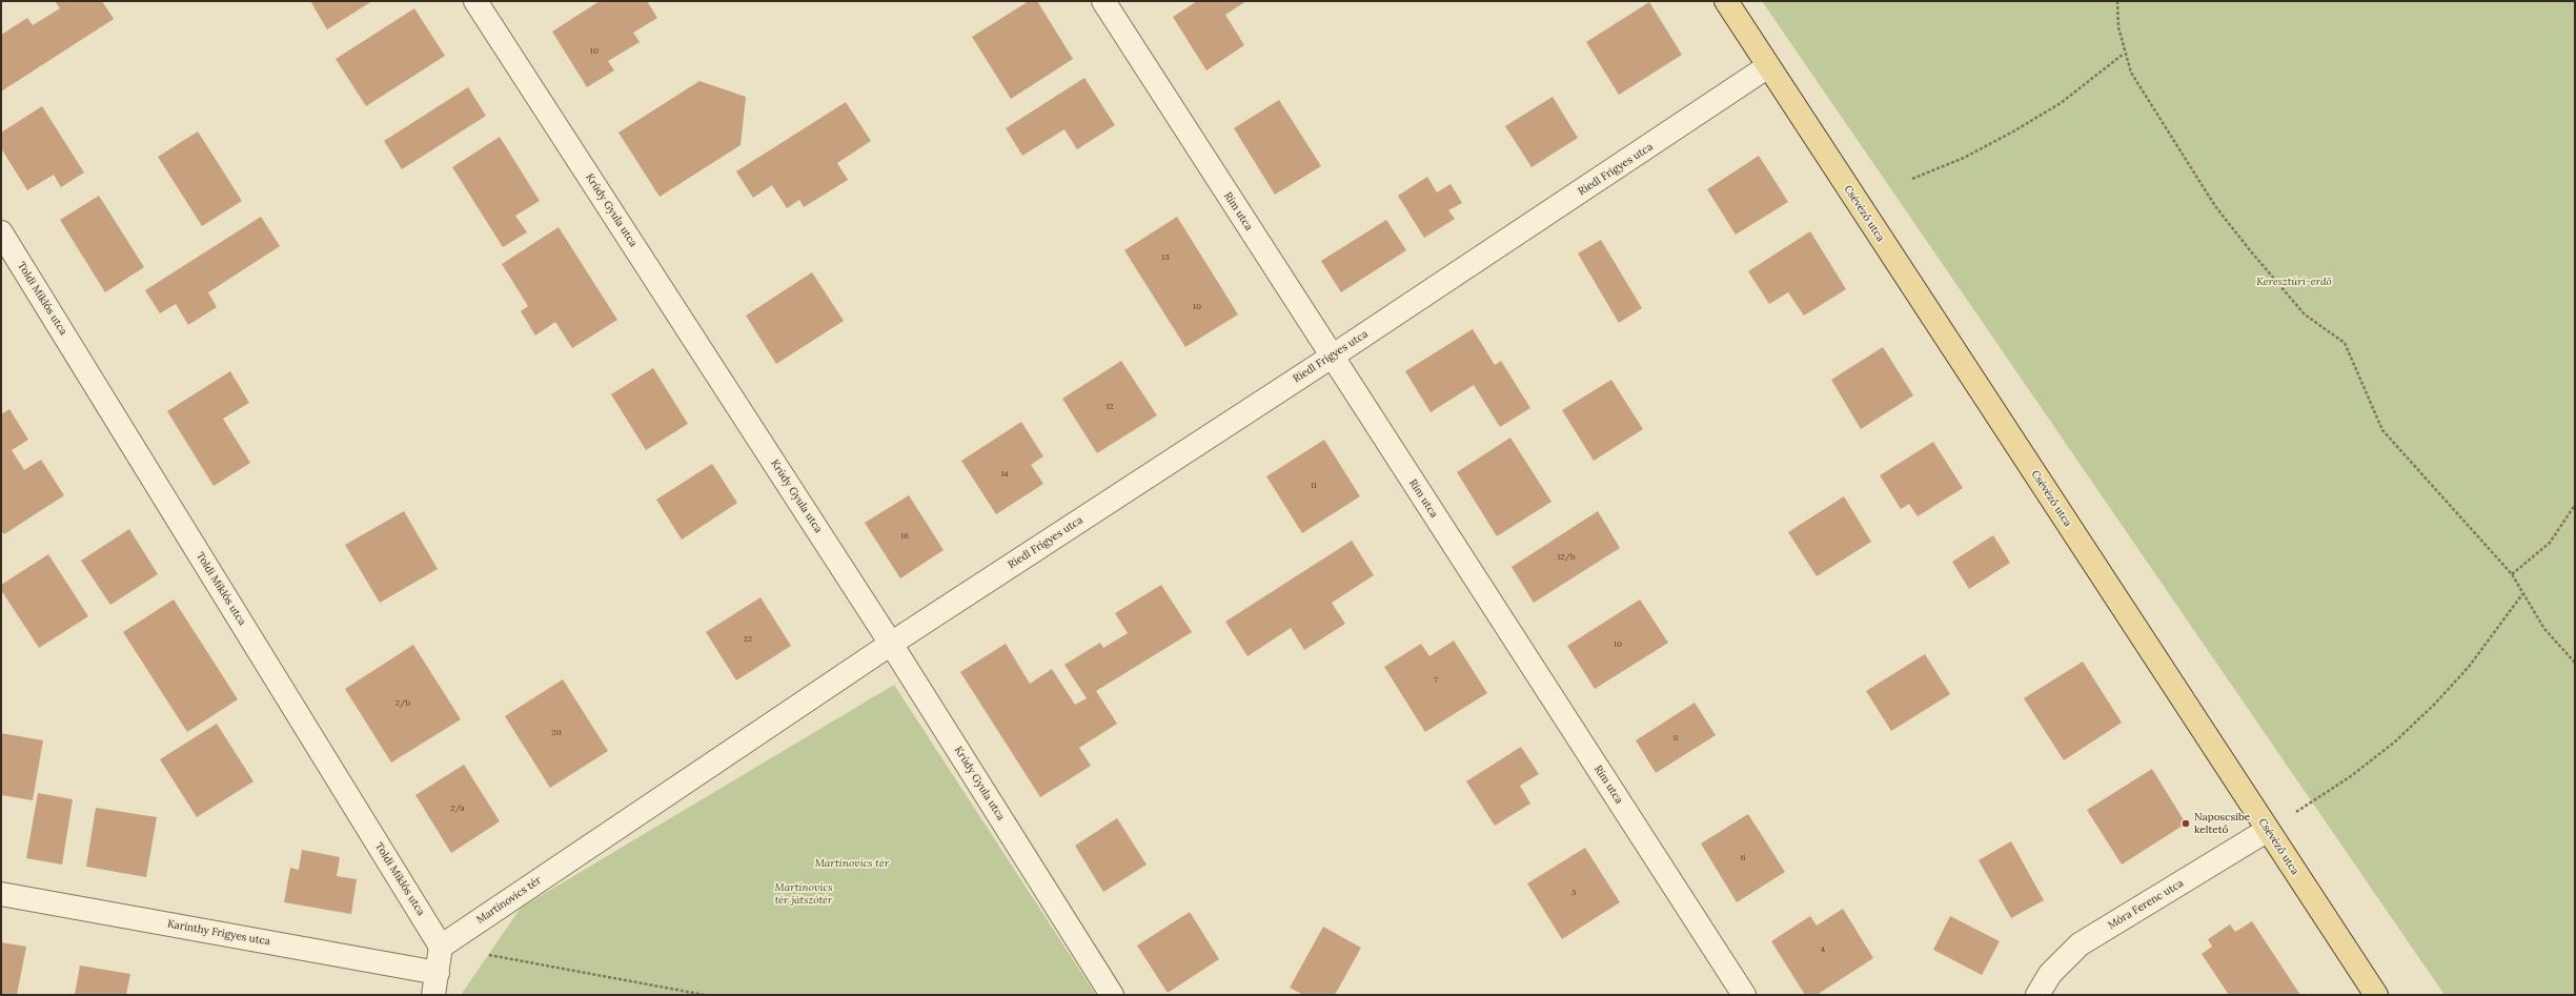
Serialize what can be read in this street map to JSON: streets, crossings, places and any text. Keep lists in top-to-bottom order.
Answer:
{
  "streets": {
    "main road": ["Csévéző utca"],
    "street": [
      "Riedl Frigyes utca",
      "Krúdy Gyula utca",
      "Rím utca",
      "Toldi Miklós utca",
      "Martinovics tér",
      "Móra Ferenc utca",
      "Karinthy Frigyes utca"
    ]
  },
  "crossings": [
    ["Riedl Frigyes utca", "Krúdy Gyula utca"],
    ["Riedl Frigyes utca", "Rím utca"],
    ["Riedl Frigyes utca", "Csévéző utca"],
    ["Riedl Frigyes utca", "Martinovics tér"],
    ["Krúdy Gyula utca", "Martinovics tér"],
    ["Csévéző utca", "Móra Ferenc utca"],
    ["Toldi Miklós utca", "Martinovics tér"]
  ],
  "parks": ["Keresztúri-erdő", "Martinovics tér", "Martinovics tér játszótér"],
  "places": ["Naposcsibe keltető"],
  "house_numbers": [
    "10",
    "13",
    "10",
    "12",
    "14",
    "11",
    "16",
    "12/b",
    "22",
    "10",
    "7",
    "2/b",
    "20",
    "8",
    "2/a",
    "6",
    "3",
    "4"
  ]
}
